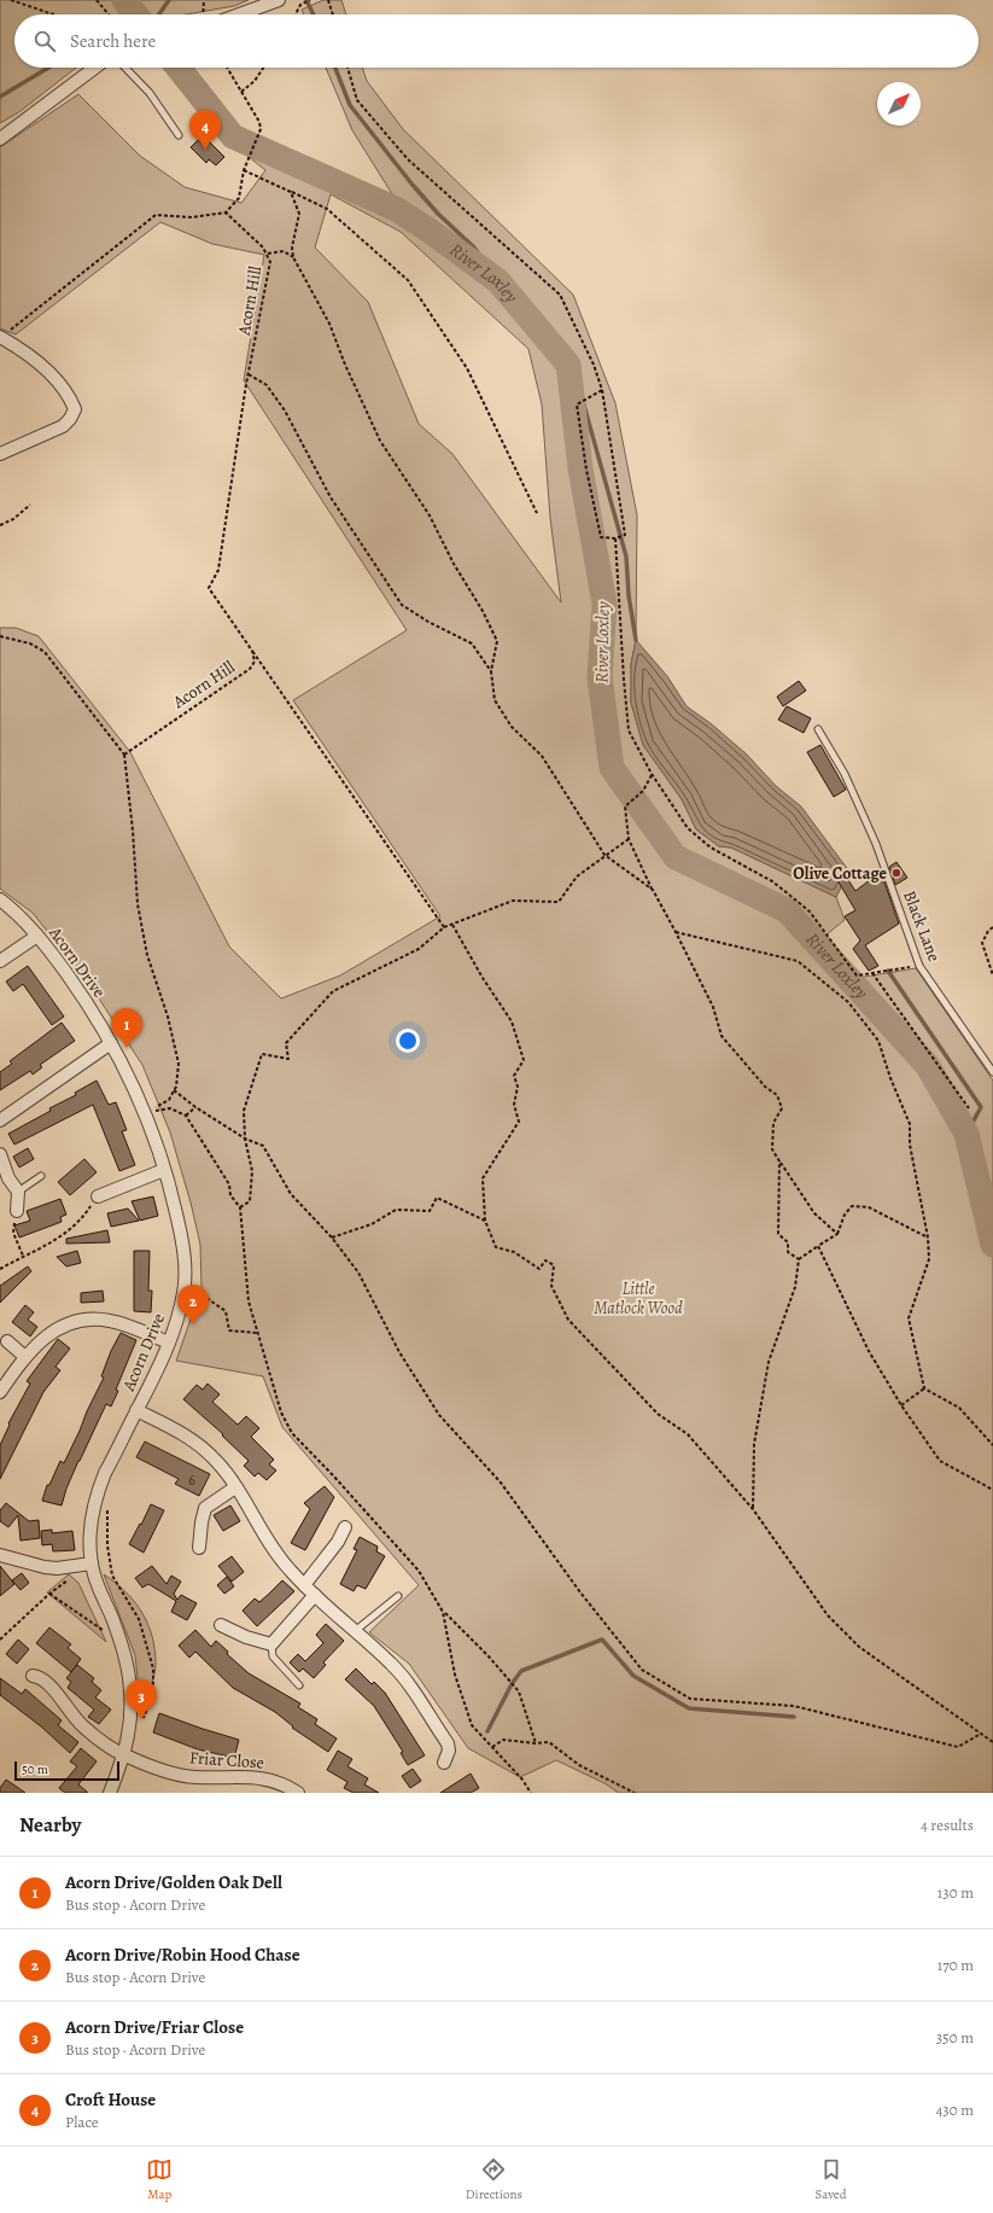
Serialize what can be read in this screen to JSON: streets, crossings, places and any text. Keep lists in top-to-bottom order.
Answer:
{
  "streets": {
    "street": ["Acorn Drive", "Friar Close"],
    "lane": ["Black Lane"],
    "path": ["Acorn Hill"]
  },
  "crossings": [
    ["Acorn Drive", "Friar Close"]
  ],
  "water": ["River Loxley"],
  "parks": ["Little Matlock Wood"],
  "places": ["Olive Cottage"],
  "house_numbers": ["6"],
  "scale_bar": "50 m",
  "north": "top right",
  "page": {
    "search": "Search here",
    "pins": [
      "4",
      "1",
      "2",
      "3"
    ],
    "scale": "50 m",
    "heading": ["Nearby", "4 results"],
    "list": [
      {
        "mark": "1",
        "name": "Acorn Drive/Golden Oak Dell",
        "note": "Bus stop · Acorn Drive",
        "value": "130 m"
      },
      {
        "mark": "2",
        "name": "Acorn Drive/Robin Hood Chase",
        "note": "Bus stop · Acorn Drive",
        "value": "170 m"
      },
      {
        "mark": "3",
        "name": "Acorn Drive/Friar Close",
        "note": "Bus stop · Acorn Drive",
        "value": "350 m"
      },
      {
        "mark": "4",
        "name": "Croft House",
        "note": "Place",
        "value": "430 m"
      }
    ],
    "nav": ["Map", "Directions", "Saved"]
  }
}
